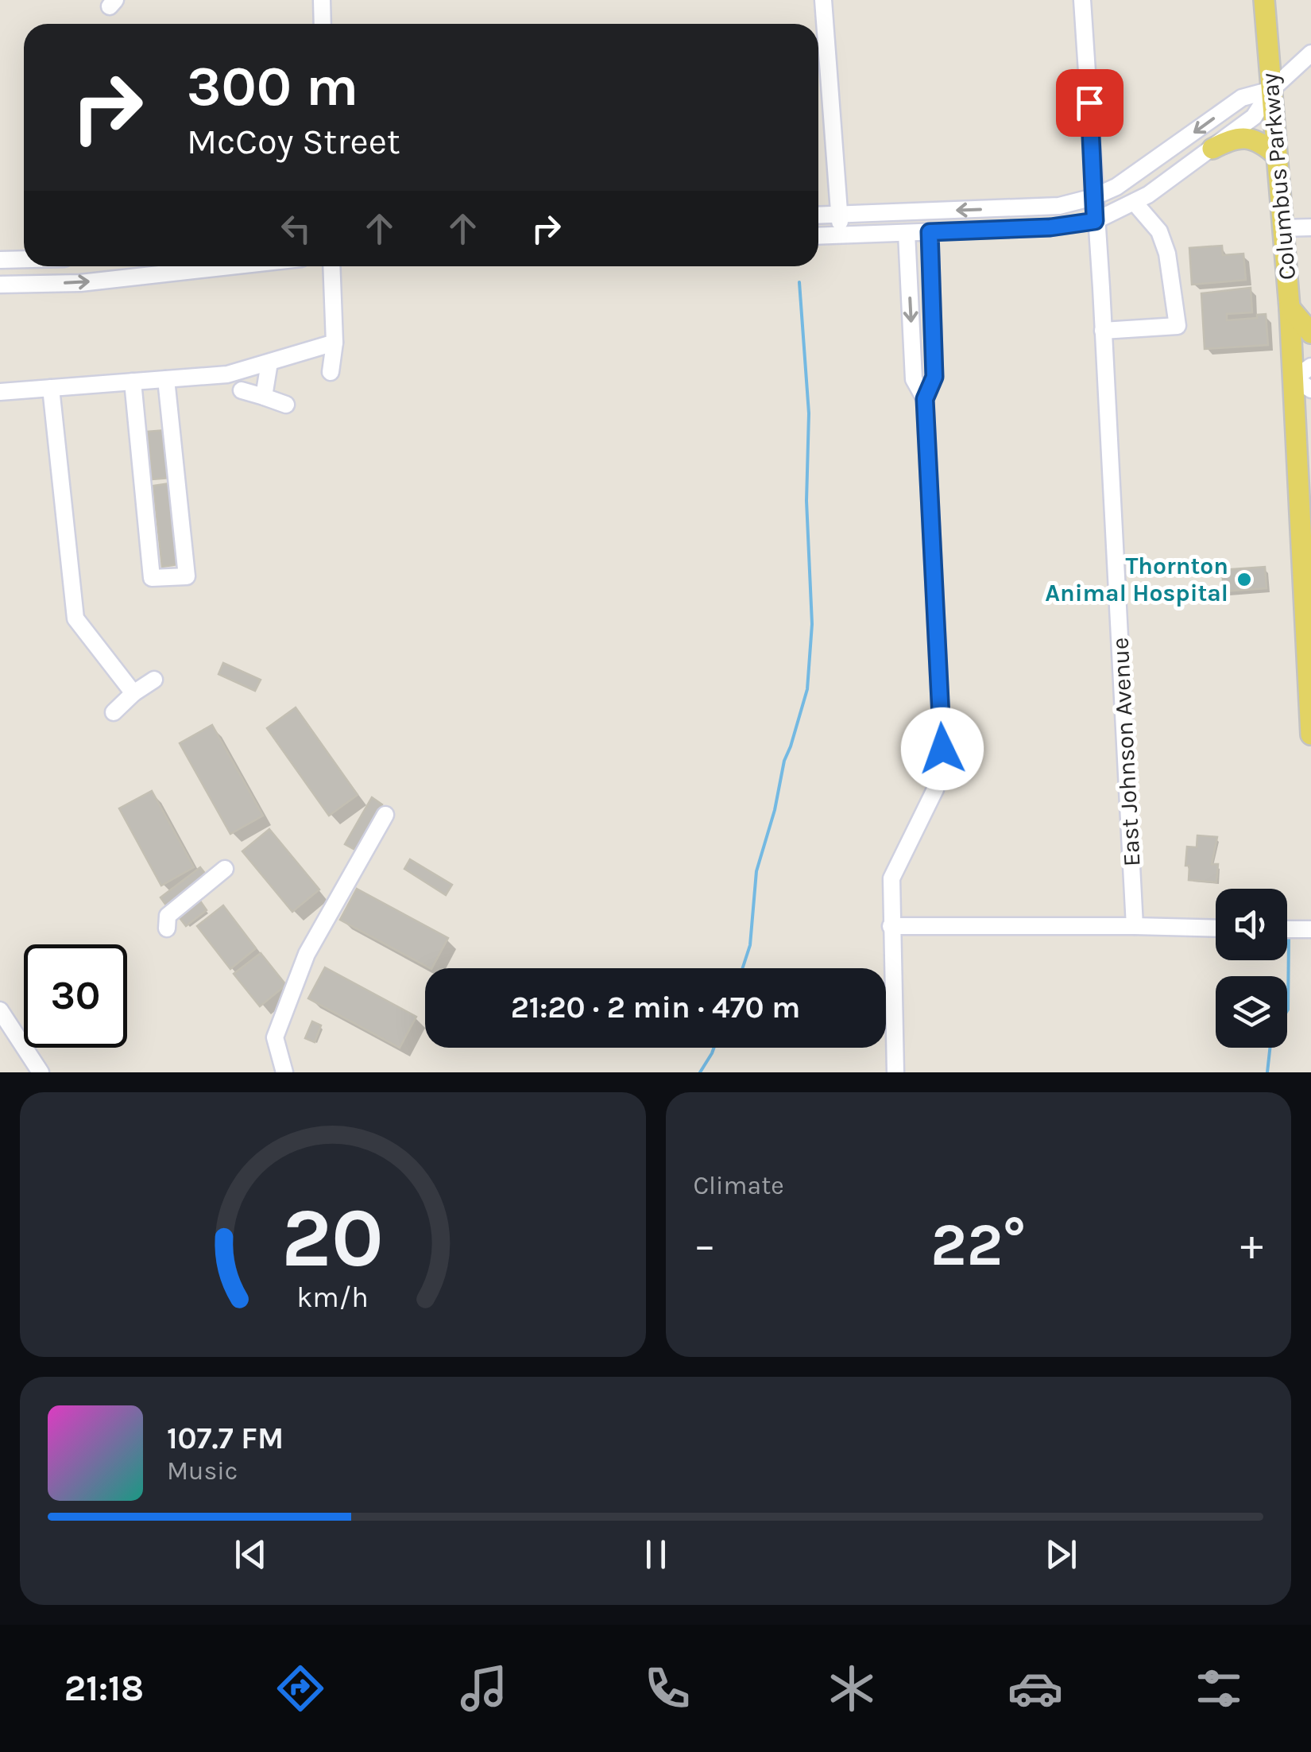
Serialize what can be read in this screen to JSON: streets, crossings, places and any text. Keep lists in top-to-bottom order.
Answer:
{
  "streets": {
    "main road": ["Columbus Parkway"],
    "street": ["East Johnson Avenue"]
  },
  "places": ["Thornton Animal Hospital"],
  "page": {
    "turn": ["300 m", "McCoy Street"],
    "limit": "30",
    "trip": "21:20 · 2 min · 470 m",
    "tile": "Climate",
    "heat": ["−", "22°", "+"],
    "song": ["107.7 FM", "Music"],
    "tabs": "21:18",
    "gauge": ["20", "km/h"]
  }
}
